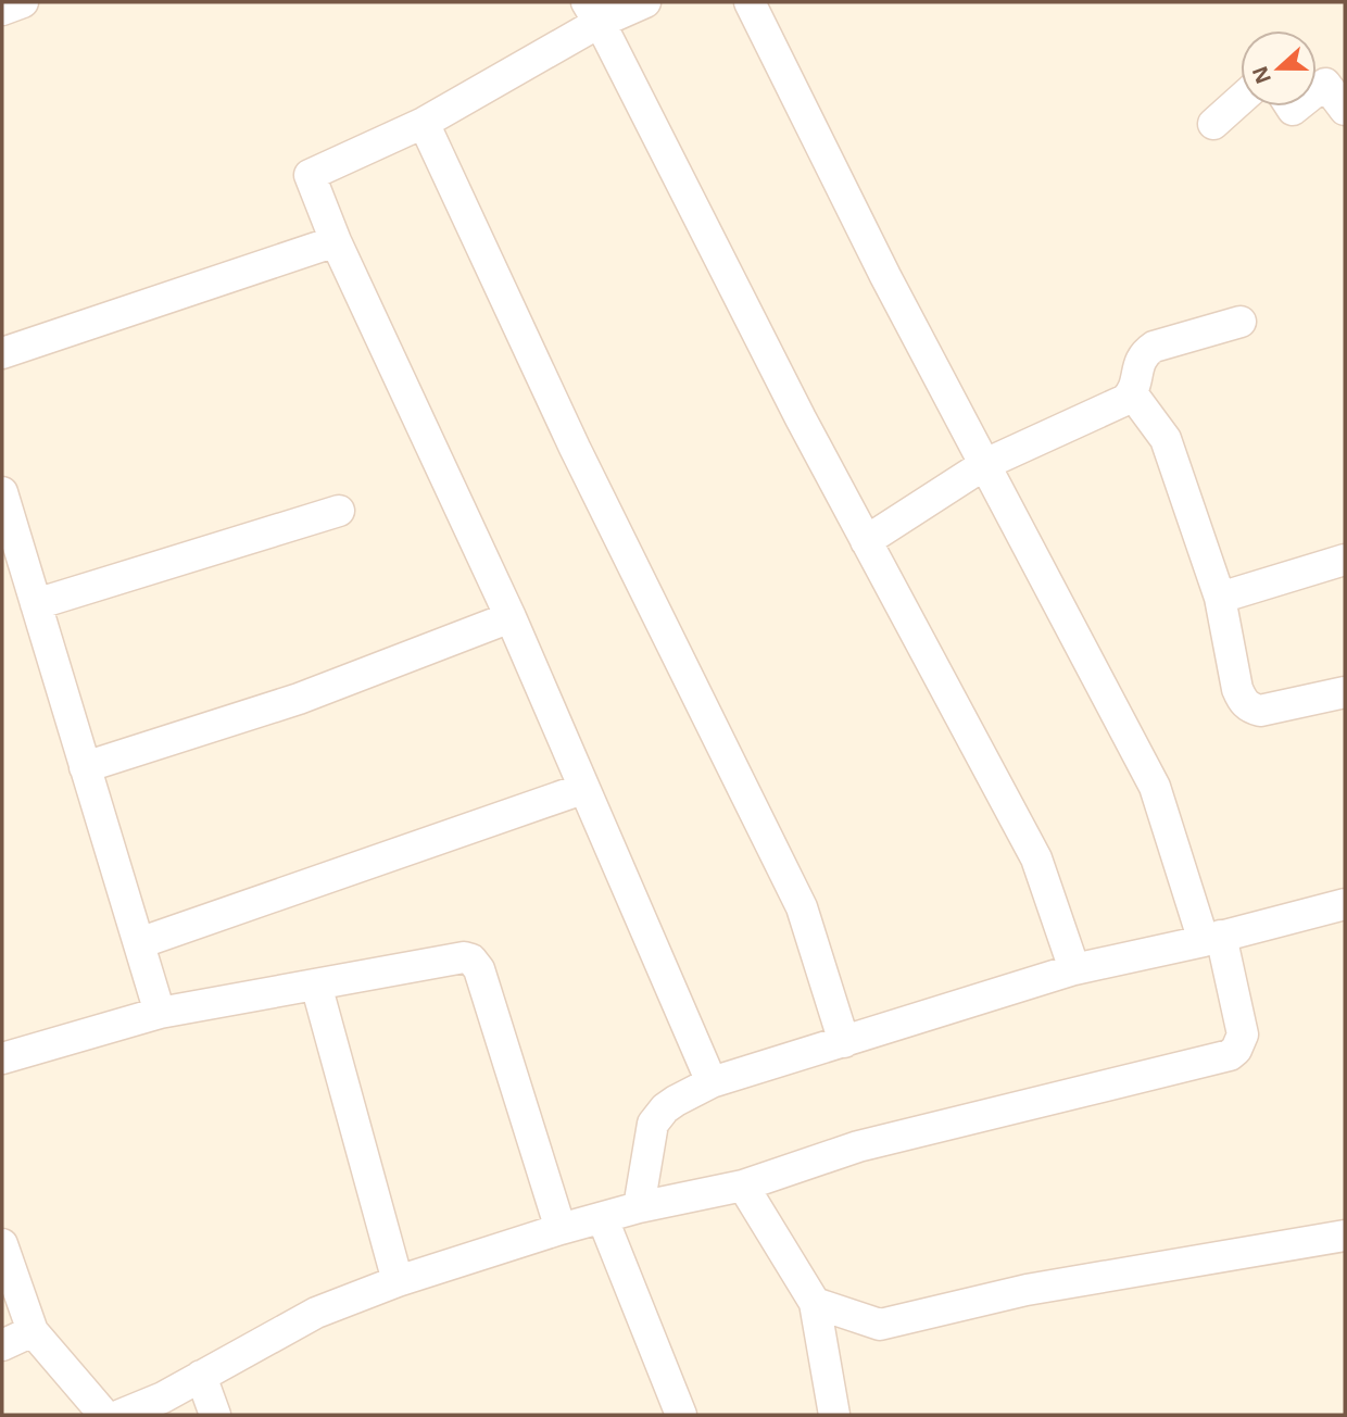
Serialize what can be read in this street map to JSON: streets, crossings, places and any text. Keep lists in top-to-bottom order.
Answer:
{
  "north": "left"
}
